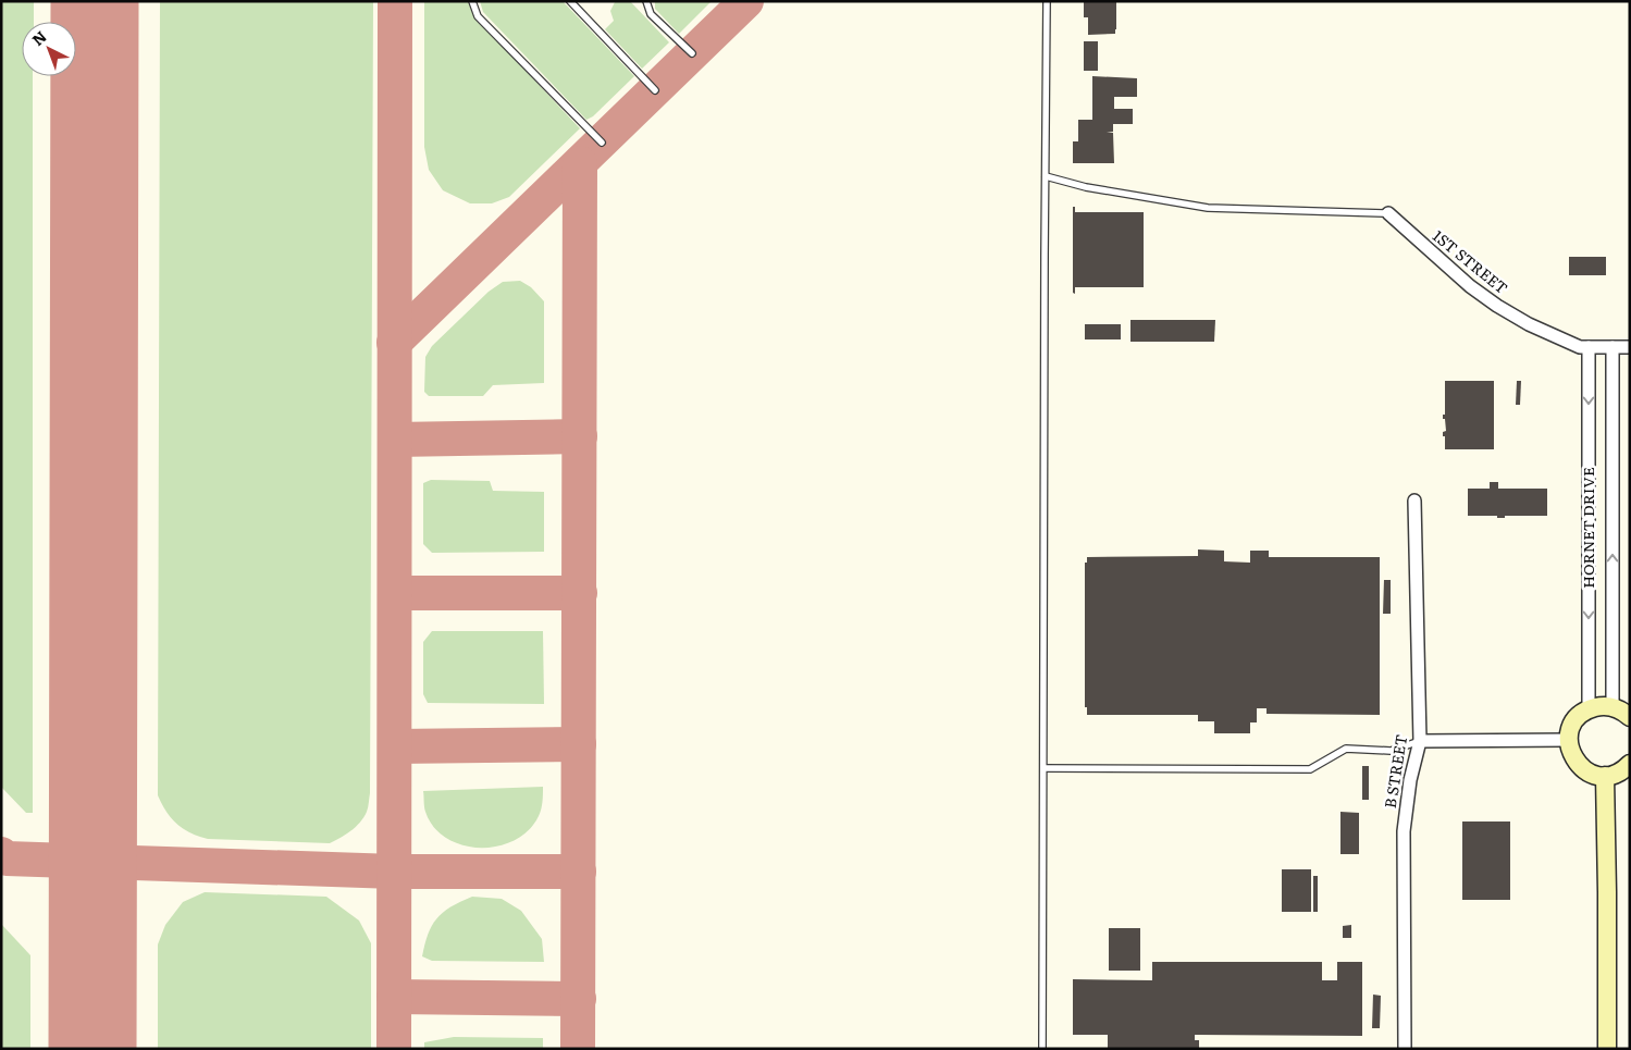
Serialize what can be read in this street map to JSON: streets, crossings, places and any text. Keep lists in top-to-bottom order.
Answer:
{
  "streets": {
    "street": ["1ST STREET", "HORNET DRIVE", "B STREET"]
  },
  "crossings": [
    ["1ST STREET", "HORNET DRIVE"]
  ],
  "north": "top left"
}
